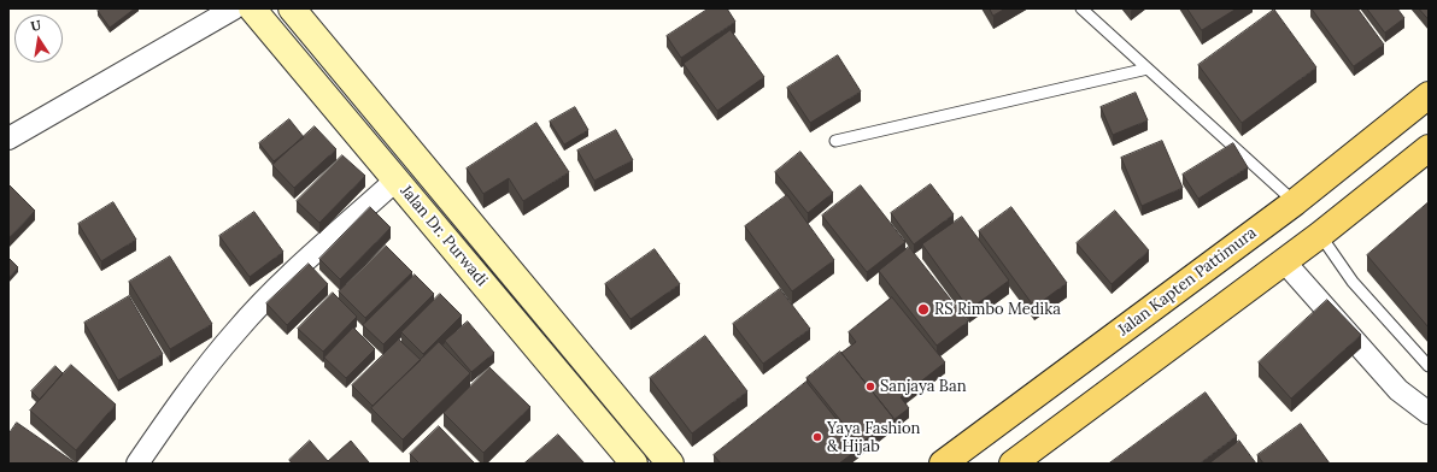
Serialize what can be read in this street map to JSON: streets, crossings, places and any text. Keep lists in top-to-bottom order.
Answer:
{
  "streets": {
    "main road": ["Jalan Kapten Pattimura"],
    "street": ["Jalan Dr. Purwadi"]
  },
  "places": ["RS Rimbo Medika", "Sanjaya Ban", "Yaya Fashion & Hijab"],
  "north": "top"
}
